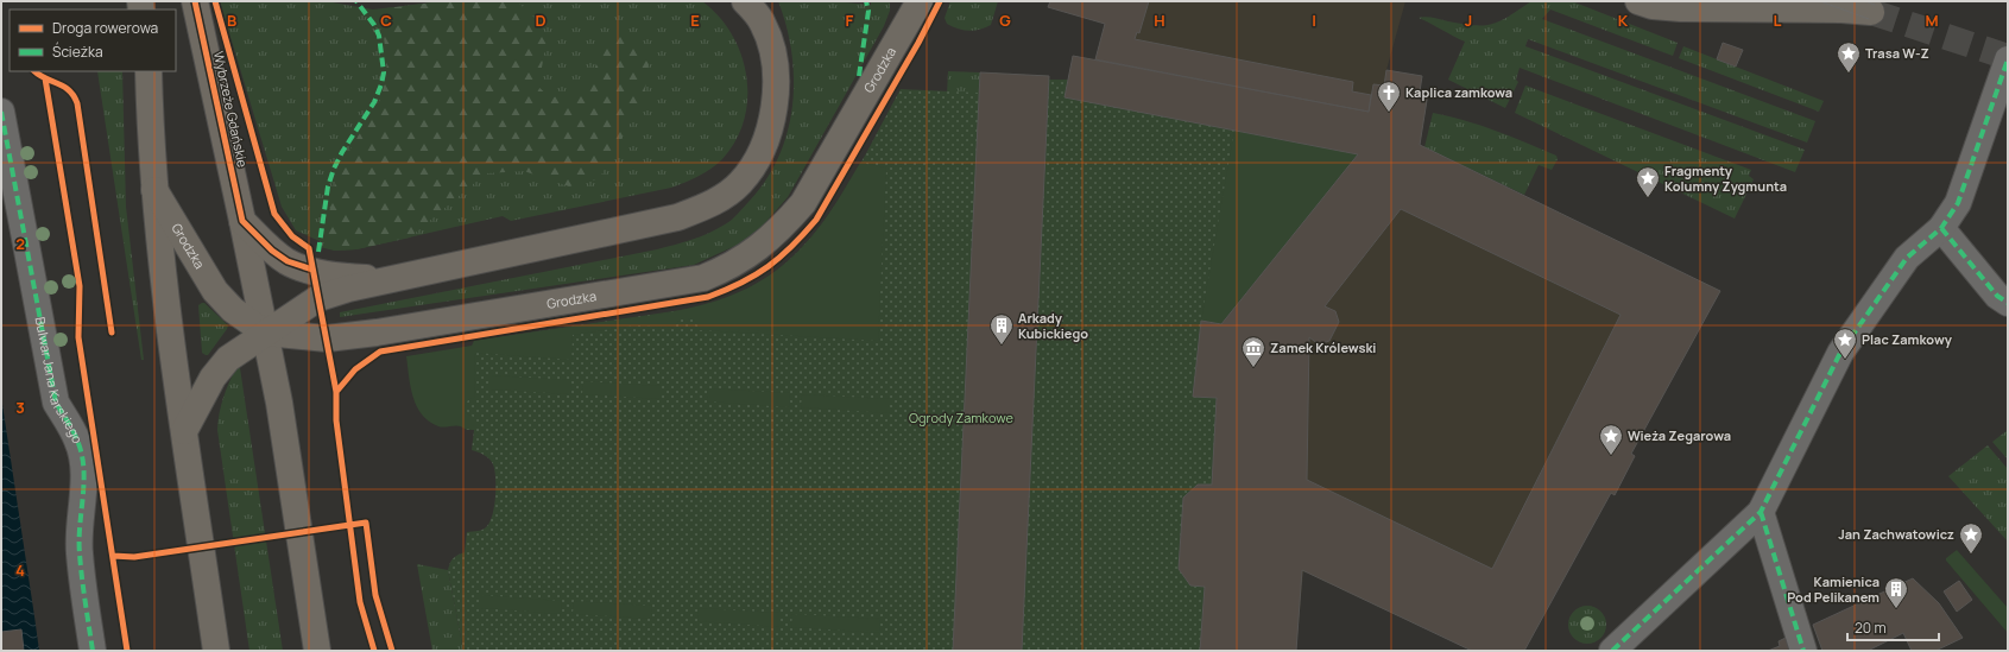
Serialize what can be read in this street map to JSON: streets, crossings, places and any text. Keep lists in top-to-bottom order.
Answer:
{
  "streets": {
    "main road": ["Grodzka", "Wybrzeże Gdańskie"],
    "street": ["Bulwar Jana Karskiego"]
  },
  "crossings": [
    ["Grodzka", "Wybrzeże Gdańskie"]
  ],
  "parks": ["Ogrody Zamkowe"],
  "places": {
    "place": [
      "Trasa W-Z",
      "Fragmenty Kolumny Zygmunta",
      "Plac Zamkowy",
      "Wieża Zegarowa",
      "Jan Zachwatowicz"
    ],
    "church": ["Kaplica zamkowa"],
    "building": ["Arkady Kubickiego", "Kamienica Pod Pelikanem"],
    "museum": ["Zamek Królewski"]
  },
  "legend": ["Droga rowerowa", "Ścieżka"],
  "scale_bar": "20 m",
  "grid": {
    "columns": [
      "B",
      "C",
      "D",
      "E",
      "F",
      "G",
      "H",
      "I",
      "J",
      "K",
      "L",
      "M"
    ],
    "rows": ["2", "3", "4"]
  }
}
